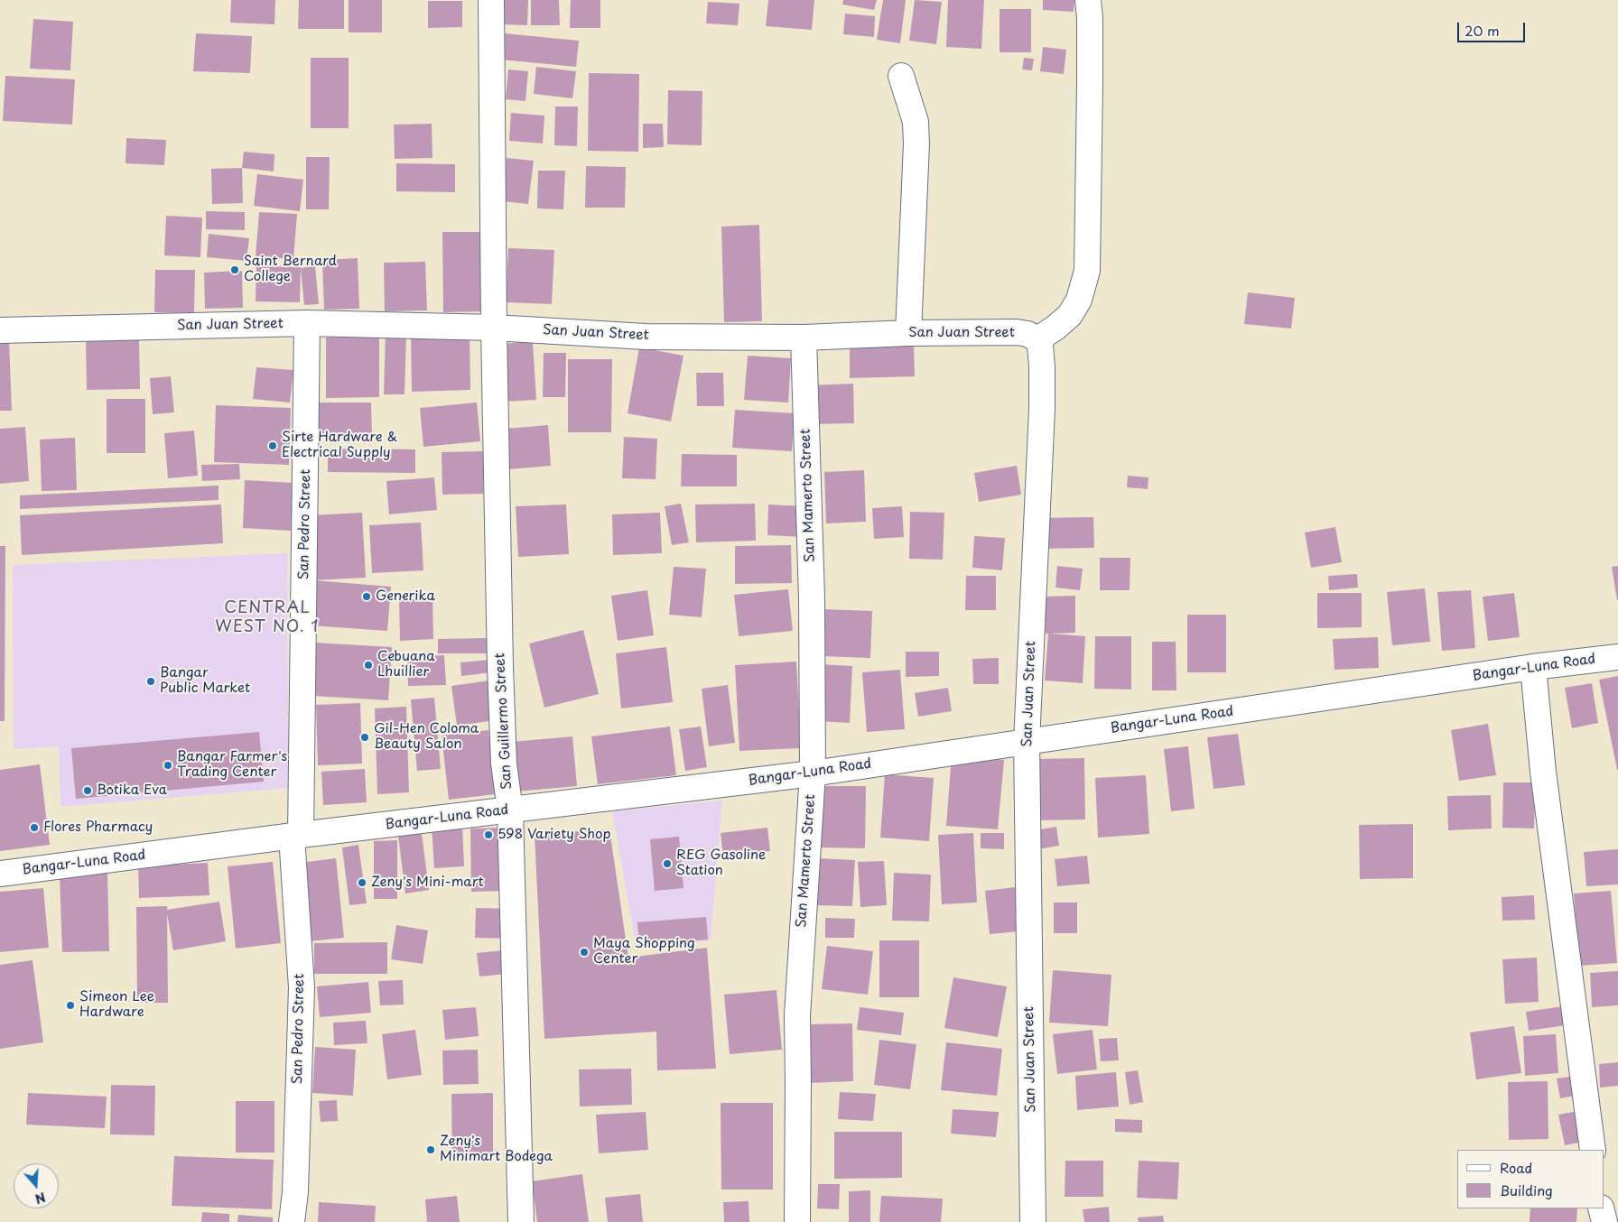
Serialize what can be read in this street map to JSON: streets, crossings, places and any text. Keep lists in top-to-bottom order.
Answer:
{
  "streets": {
    "street": [
      "San Juan Street",
      "San Mamerto Street",
      "San Pedro Street",
      "Bangar-Luna Road",
      "San Guillermo Street"
    ]
  },
  "crossings": [
    ["San Juan Street", "San Mamerto Street"],
    ["San Juan Street", "San Pedro Street"],
    ["San Juan Street", "Bangar-Luna Road"],
    ["San Juan Street", "San Guillermo Street"],
    ["San Mamerto Street", "Bangar-Luna Road"],
    ["San Pedro Street", "Bangar-Luna Road"],
    ["Bangar-Luna Road", "San Guillermo Street"]
  ],
  "districts": ["CENTRAL WEST NO. 1"],
  "places": [
    "Saint Bernard College",
    "Sirte Hardware & Electrical Supply",
    "Generika",
    "Cebuana Lhuillier",
    "Bangar Public Market",
    "Gil-Hen Coloma Beauty Salon",
    "Bangar Farmer's Trading Center",
    "Botika Eva",
    "Flores Pharmacy",
    "598 Variety Shop",
    "REG Gasoline Station",
    "Zeny's Mini-mart",
    "Maya Shopping Center",
    "Simeon Lee Hardware",
    "Zeny's Minimart Bodega"
  ],
  "legend": ["Road", "Building"],
  "scale_bar": "20 m",
  "north": "bottom"
}
